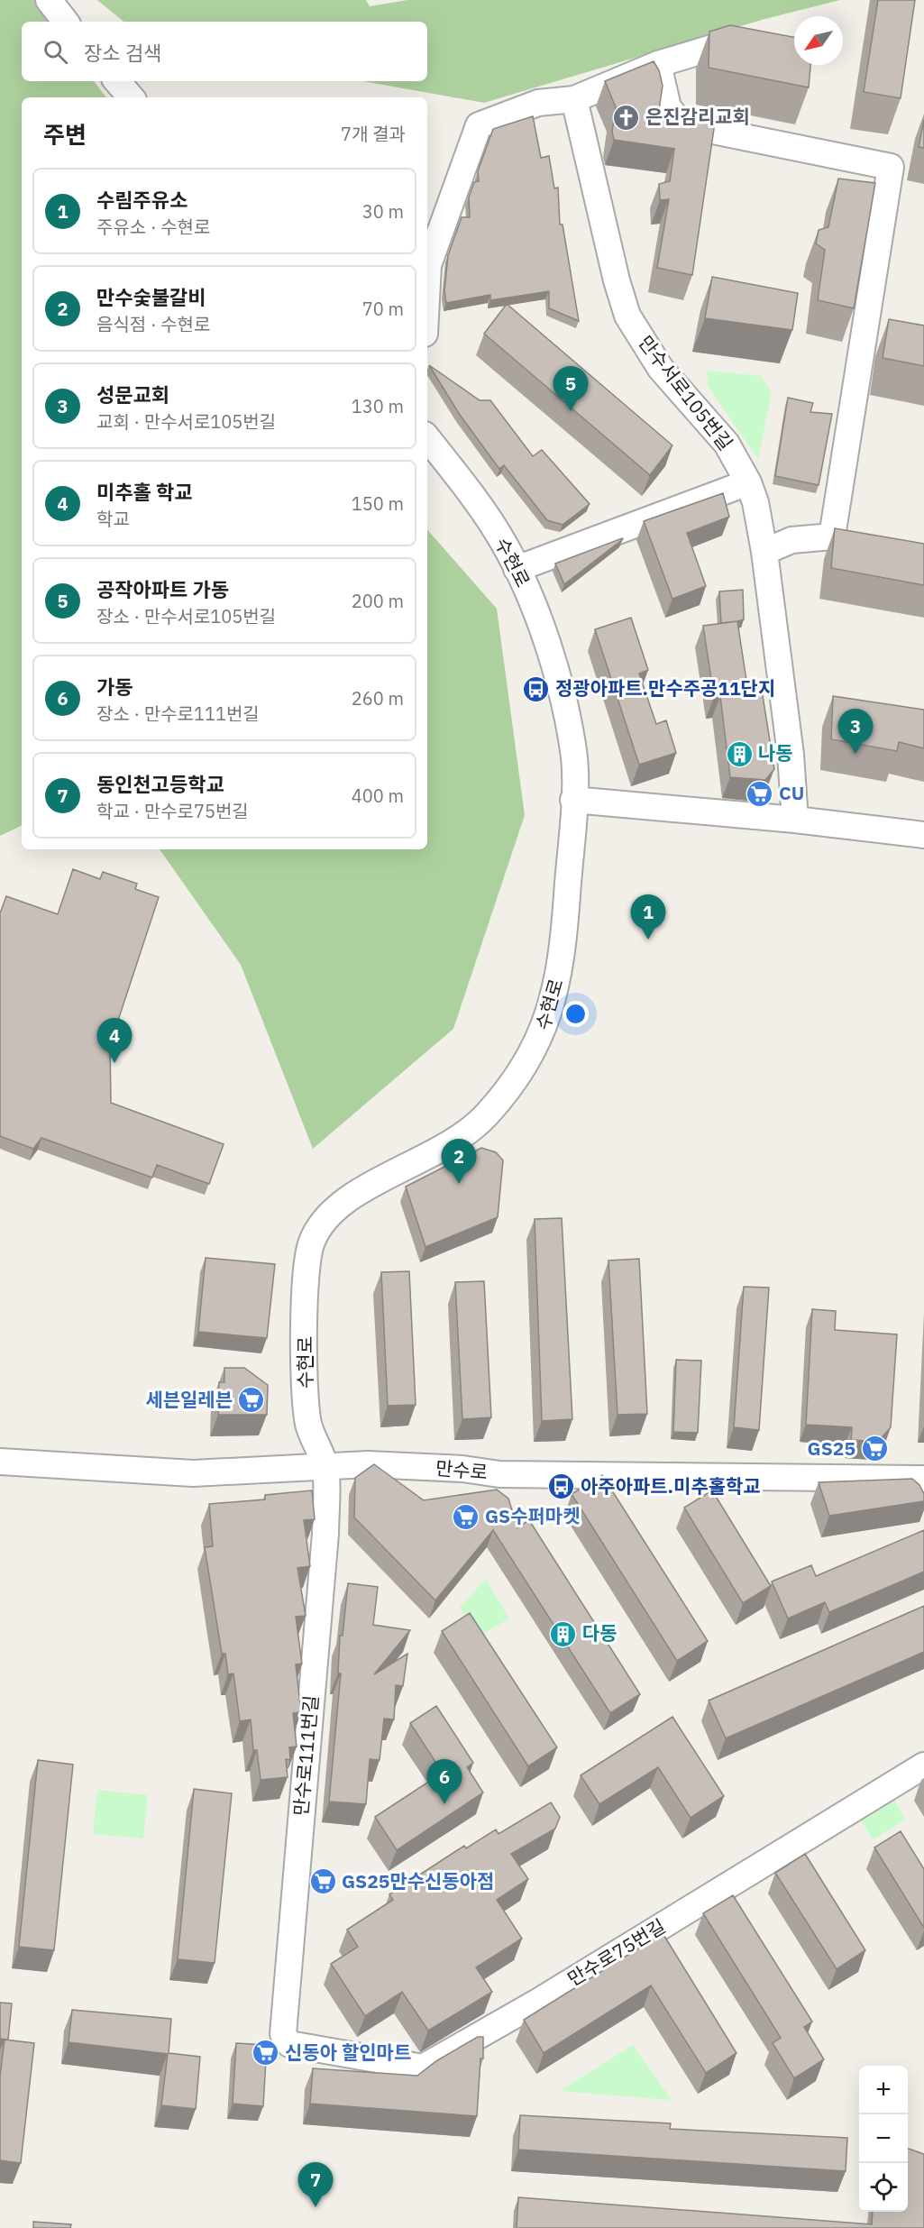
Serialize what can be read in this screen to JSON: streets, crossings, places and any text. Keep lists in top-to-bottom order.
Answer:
{
  "streets": {
    "street": [
      "만수서로105번길",
      "수현로",
      "만수로",
      "만수로111번길",
      "만수로75번길"
    ]
  },
  "crossings": [
    ["수현로", "만수로"],
    ["수현로", "만수로111번길"],
    ["만수로", "만수로111번길"],
    ["만수로111번길", "만수로75번길"]
  ],
  "places": {
    "church": ["은진감리교회"],
    "bus stop": ["정광아파트.만수주공11단지", "아주아파트.미추홀학교"],
    "building": ["나동", "다동"],
    "supermarket": [
      "CU",
      "세븐일레븐",
      "GS25",
      "GS수퍼마켓",
      "GS25만수신동아점",
      "신동아 할인마트"
    ]
  },
  "north": "bottom left",
  "page": {
    "search": "장소 검색",
    "heading": ["주변", "7개 결과"],
    "list": [
      {
        "mark": "1",
        "name": "수림주유소",
        "note": "주유소 · 수현로",
        "value": "30 m"
      },
      {
        "mark": "2",
        "name": "만수숯불갈비",
        "note": "음식점 · 수현로",
        "value": "70 m"
      },
      {
        "mark": "3",
        "name": "성문교회",
        "note": "교회 · 만수서로105번길",
        "value": "130 m"
      },
      {
        "mark": "4",
        "name": "미추홀 학교",
        "note": "학교",
        "value": "150 m"
      },
      {
        "mark": "5",
        "name": "공작아파트 가동",
        "note": "장소 · 만수서로105번길",
        "value": "200 m"
      },
      {
        "mark": "6",
        "name": "가동",
        "note": "장소 · 만수로111번길",
        "value": "260 m"
      },
      {
        "mark": "7",
        "name": "동인천고등학교",
        "note": "학교 · 만수로75번길",
        "value": "400 m"
      }
    ],
    "pins": [
      "5",
      "3",
      "1",
      "4",
      "2",
      "6",
      "7"
    ],
    "map_buttons": ["+", "−"]
  }
}
